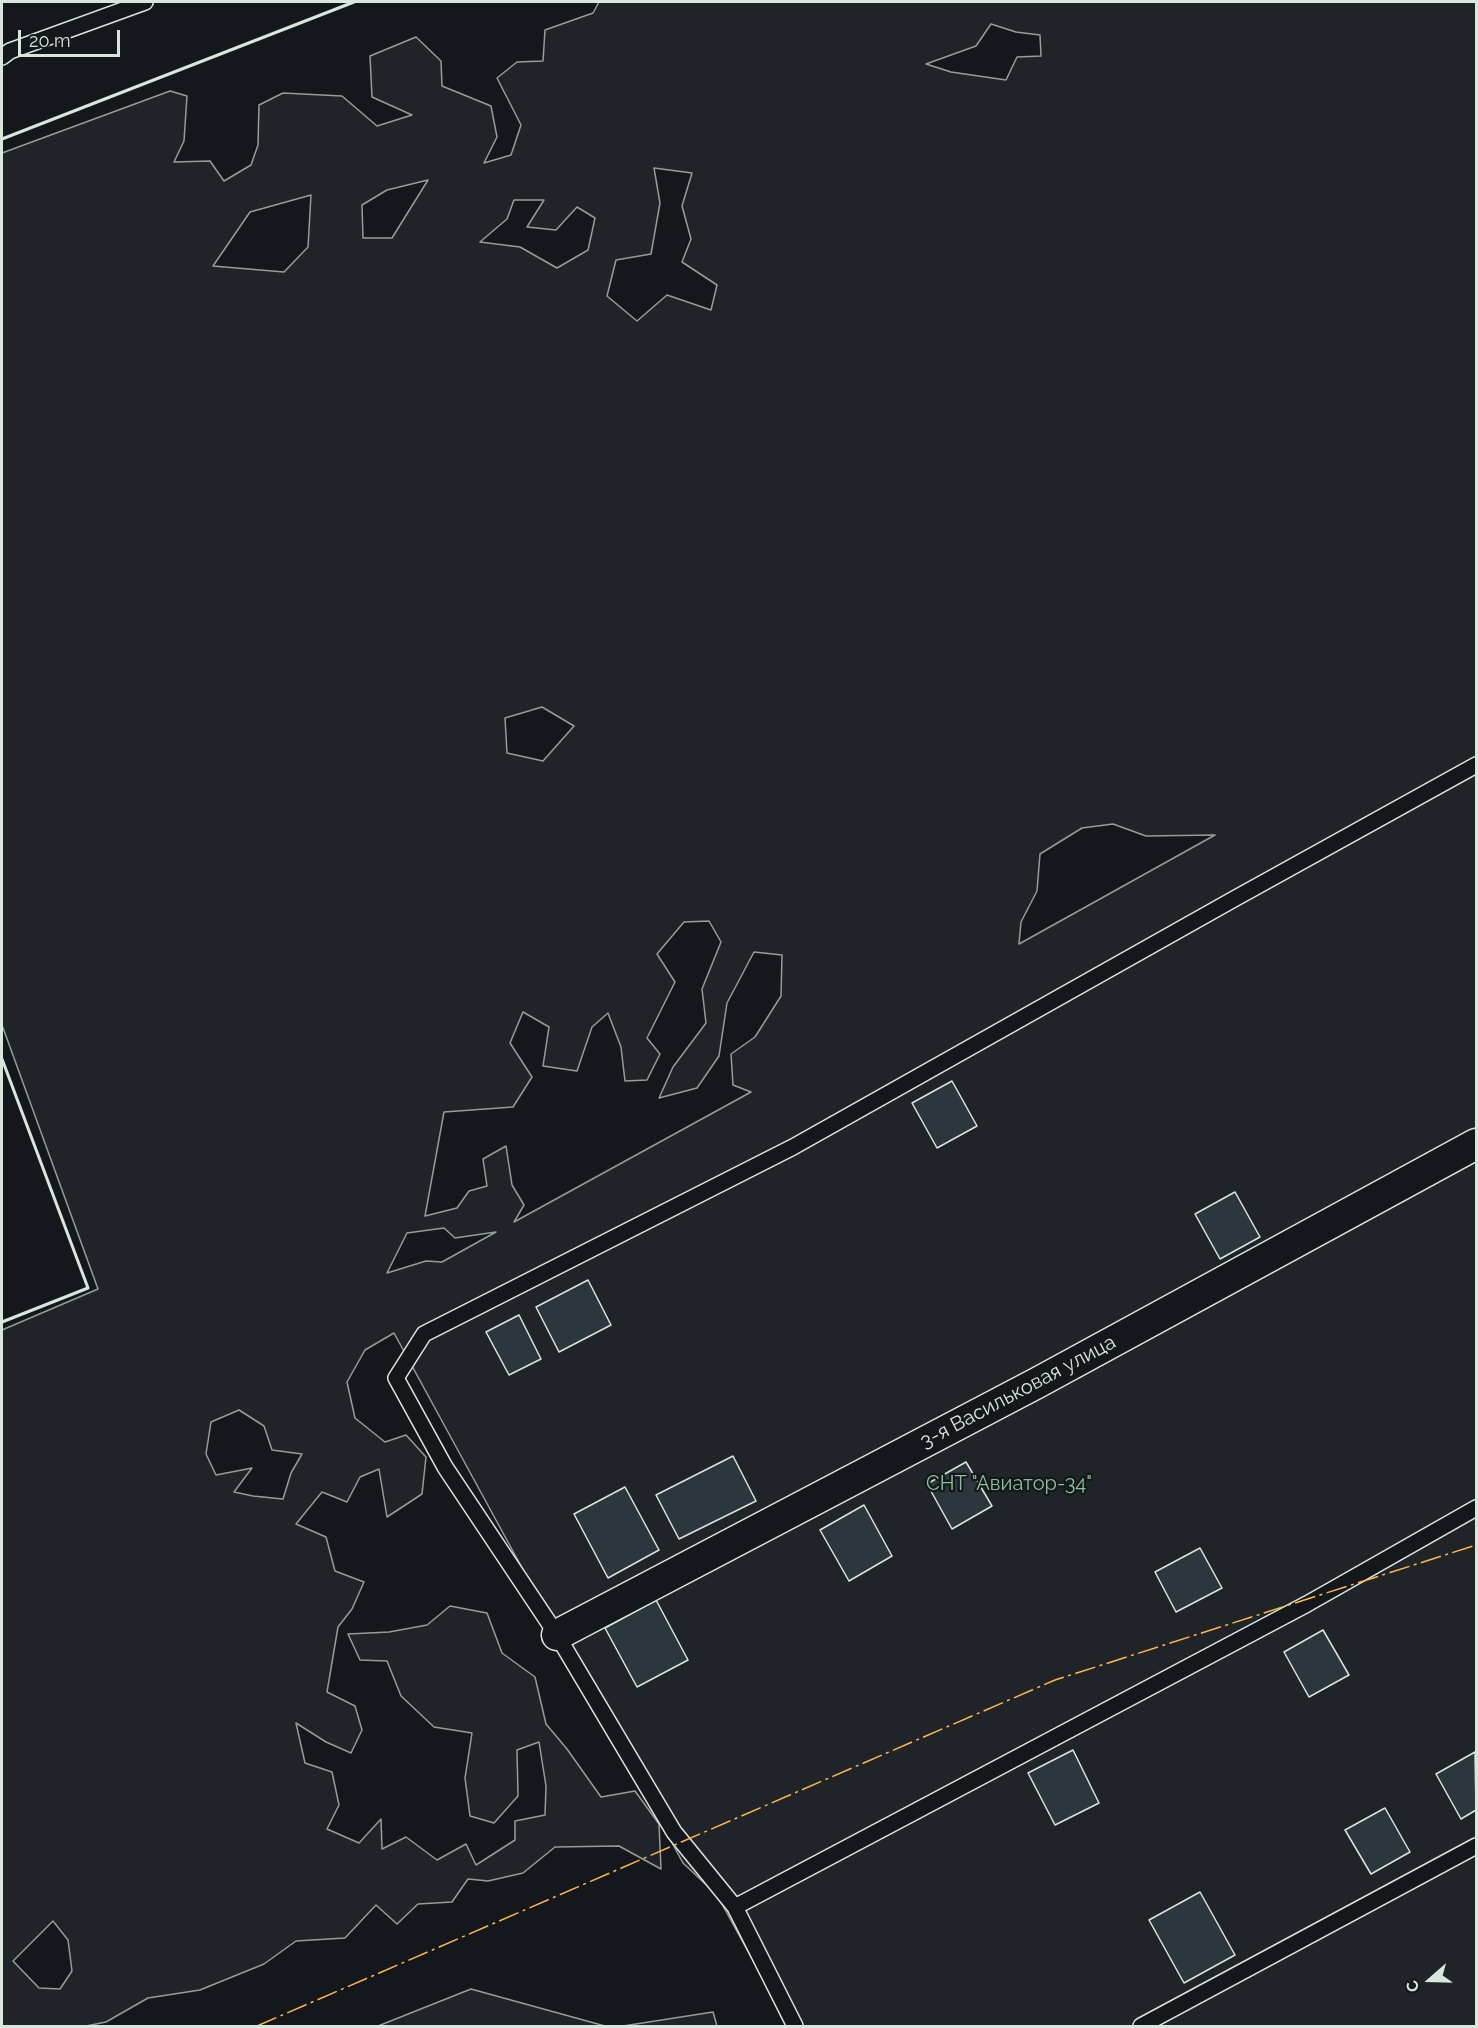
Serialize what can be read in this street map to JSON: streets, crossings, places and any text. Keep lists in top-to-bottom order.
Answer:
{
  "streets": {
    "street": ["3-я Васильковая улица"]
  },
  "parks": ["СНТ \"Авиатор-34\""],
  "scale_bar": "20 m",
  "north": "left"
}
